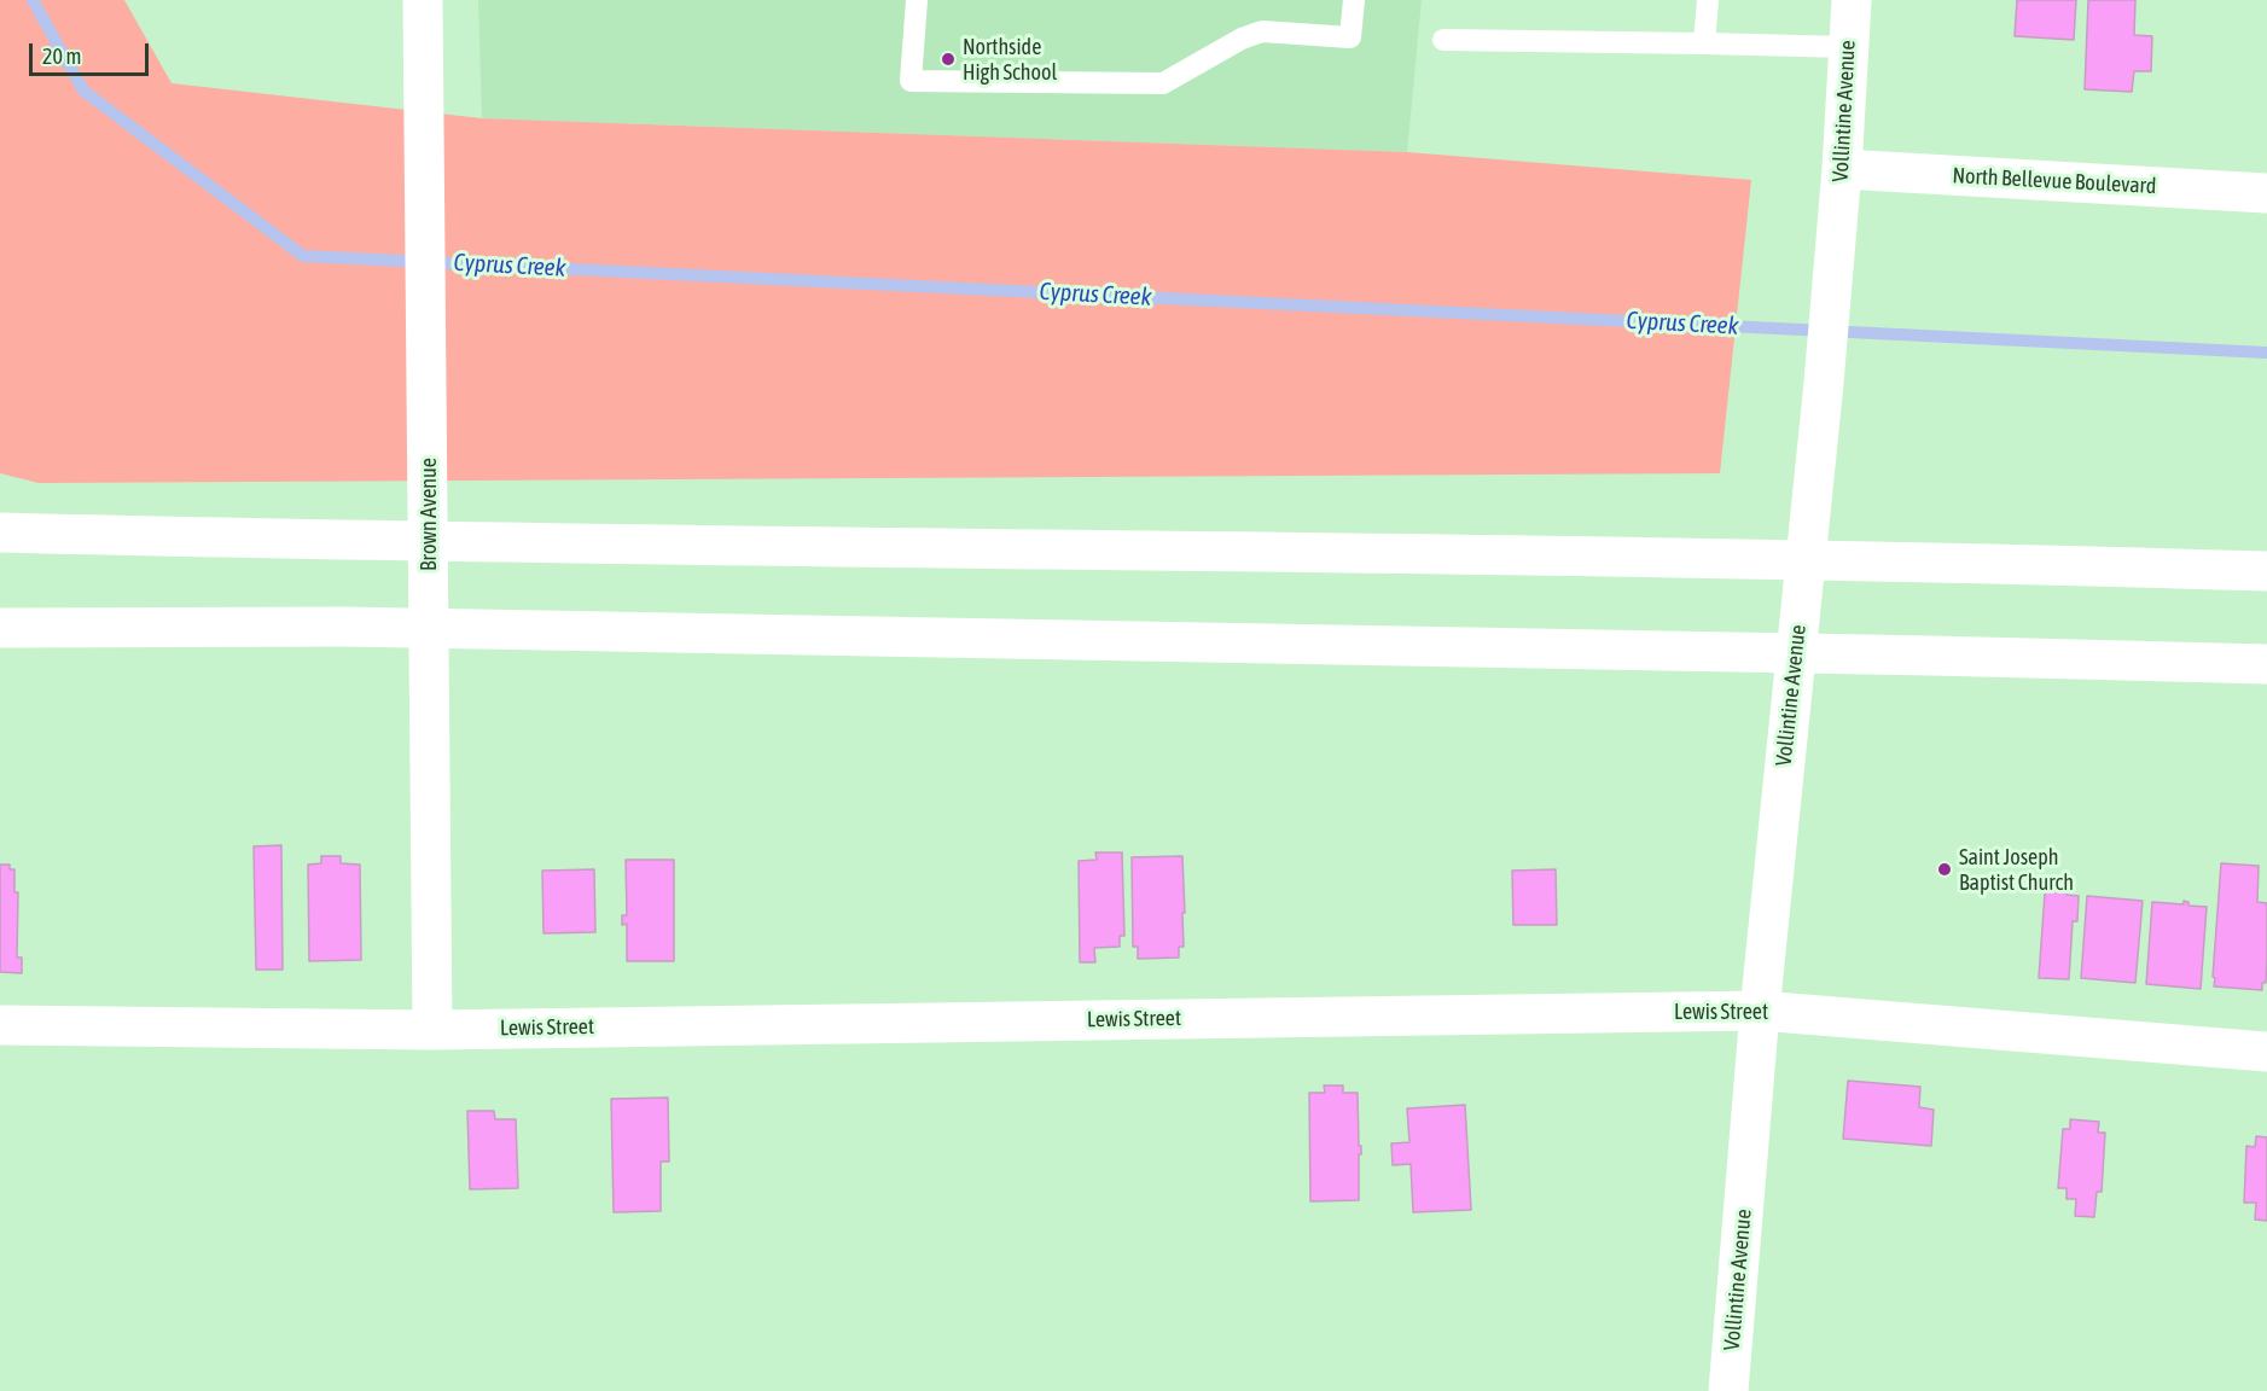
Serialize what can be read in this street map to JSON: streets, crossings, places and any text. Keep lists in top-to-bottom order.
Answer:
{
  "streets": {
    "main road": [
      "Vollintine Avenue",
      "North Bellevue Boulevard",
      "Brown Avenue",
      "Lewis Street"
    ]
  },
  "crossings": [
    ["Vollintine Avenue", "North Bellevue Boulevard"],
    ["Vollintine Avenue", "Lewis Street"],
    ["Brown Avenue", "Lewis Street"]
  ],
  "water": ["Cyprus Creek"],
  "places": ["Northside High School", "Saint Joseph Baptist Church"],
  "scale_bar": "20 m"
}
